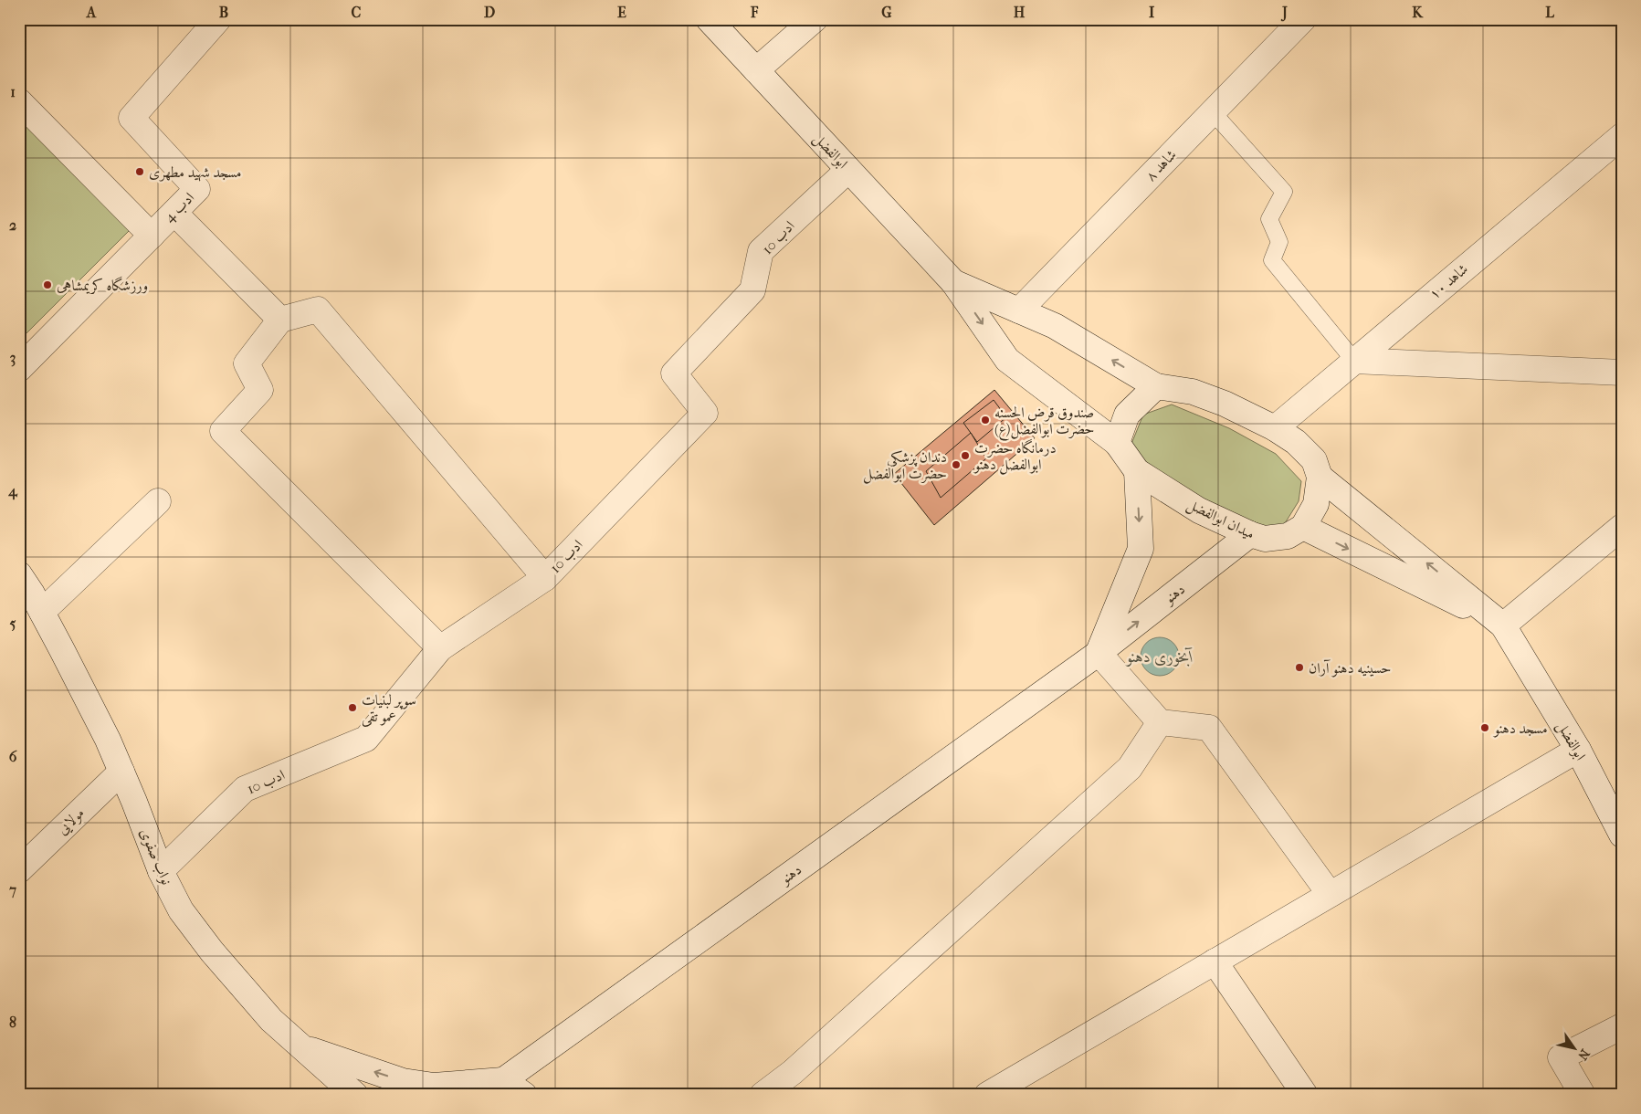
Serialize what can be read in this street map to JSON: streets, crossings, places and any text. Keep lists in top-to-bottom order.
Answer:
{
  "streets": {
    "street": [
      "ابوالفضل",
      "شاهد ۸",
      "ادب 4",
      "ادب 10",
      "شاهد ۱۰",
      "میدان ابوالفضل",
      "دهنو",
      "مولایی",
      "نواب صفوی"
    ]
  },
  "crossings": [
    ["ابوالفضل", "ادب 10"],
    ["ابوالفضل", "میدان ابوالفضل"],
    ["ادب 10", "نواب صفوی"],
    ["میدان ابوالفضل", "دهنو"],
    ["مولایی", "نواب صفوی"]
  ],
  "water": ["آبخوری دهنو"],
  "places": [
    "مسجد شهید مطهری",
    "ورزشگاه کریمشاهی",
    "صندوق قرض الحسنه حضرت ابوالفضل(ع)",
    "درمانگاه حضرت ابوالفضل دهنو",
    "دندان پزشکی حضرت ابوالفضل",
    "حسینیه دهنو آران",
    "سوپر لبنیات عمو تقی",
    "مسجد دهنو"
  ],
  "north": "bottom right",
  "grid": {
    "columns": [
      "A",
      "B",
      "C",
      "D",
      "E",
      "F",
      "G",
      "H",
      "I",
      "J",
      "K",
      "L"
    ],
    "rows": [
      "1",
      "2",
      "3",
      "4",
      "5",
      "6",
      "7",
      "8"
    ]
  }
}
